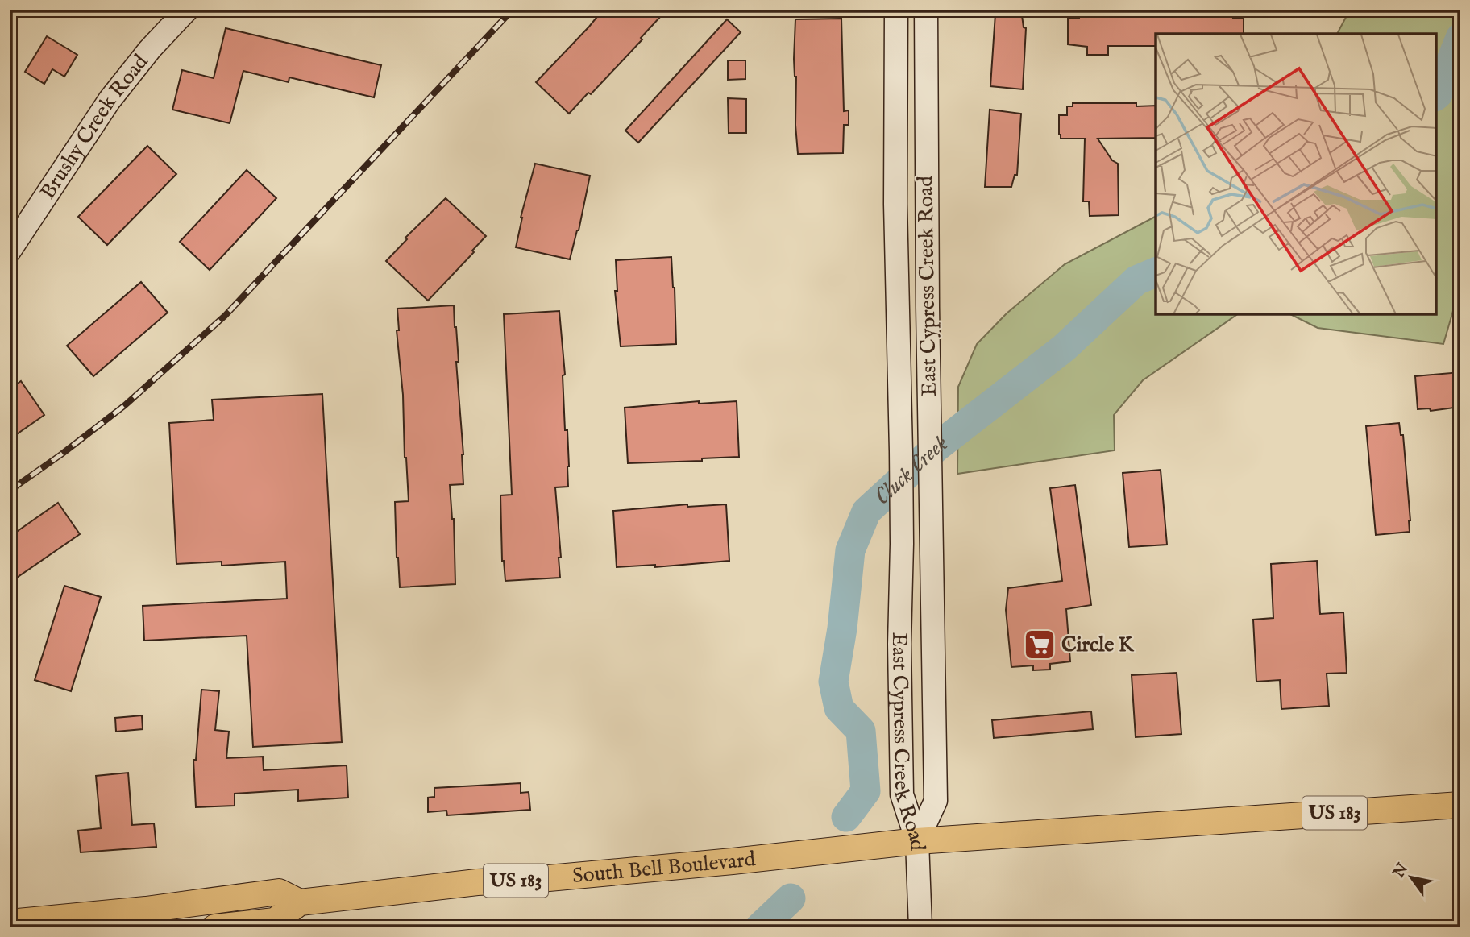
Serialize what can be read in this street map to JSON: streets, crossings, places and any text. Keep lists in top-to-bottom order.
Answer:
{
  "streets": {
    "main road": [
      "Brushy Creek Road",
      "East Cypress Creek Road",
      "US 183",
      "South Bell Boulevard"
    ]
  },
  "crossings": [
    ["East Cypress Creek Road", "US 183"],
    ["East Cypress Creek Road", "South Bell Boulevard"],
    ["US 183", "South Bell Boulevard"]
  ],
  "water": ["Cluck Creek"],
  "places": {
    "supermarket": ["Circle K"]
  },
  "north": "top left"
}
